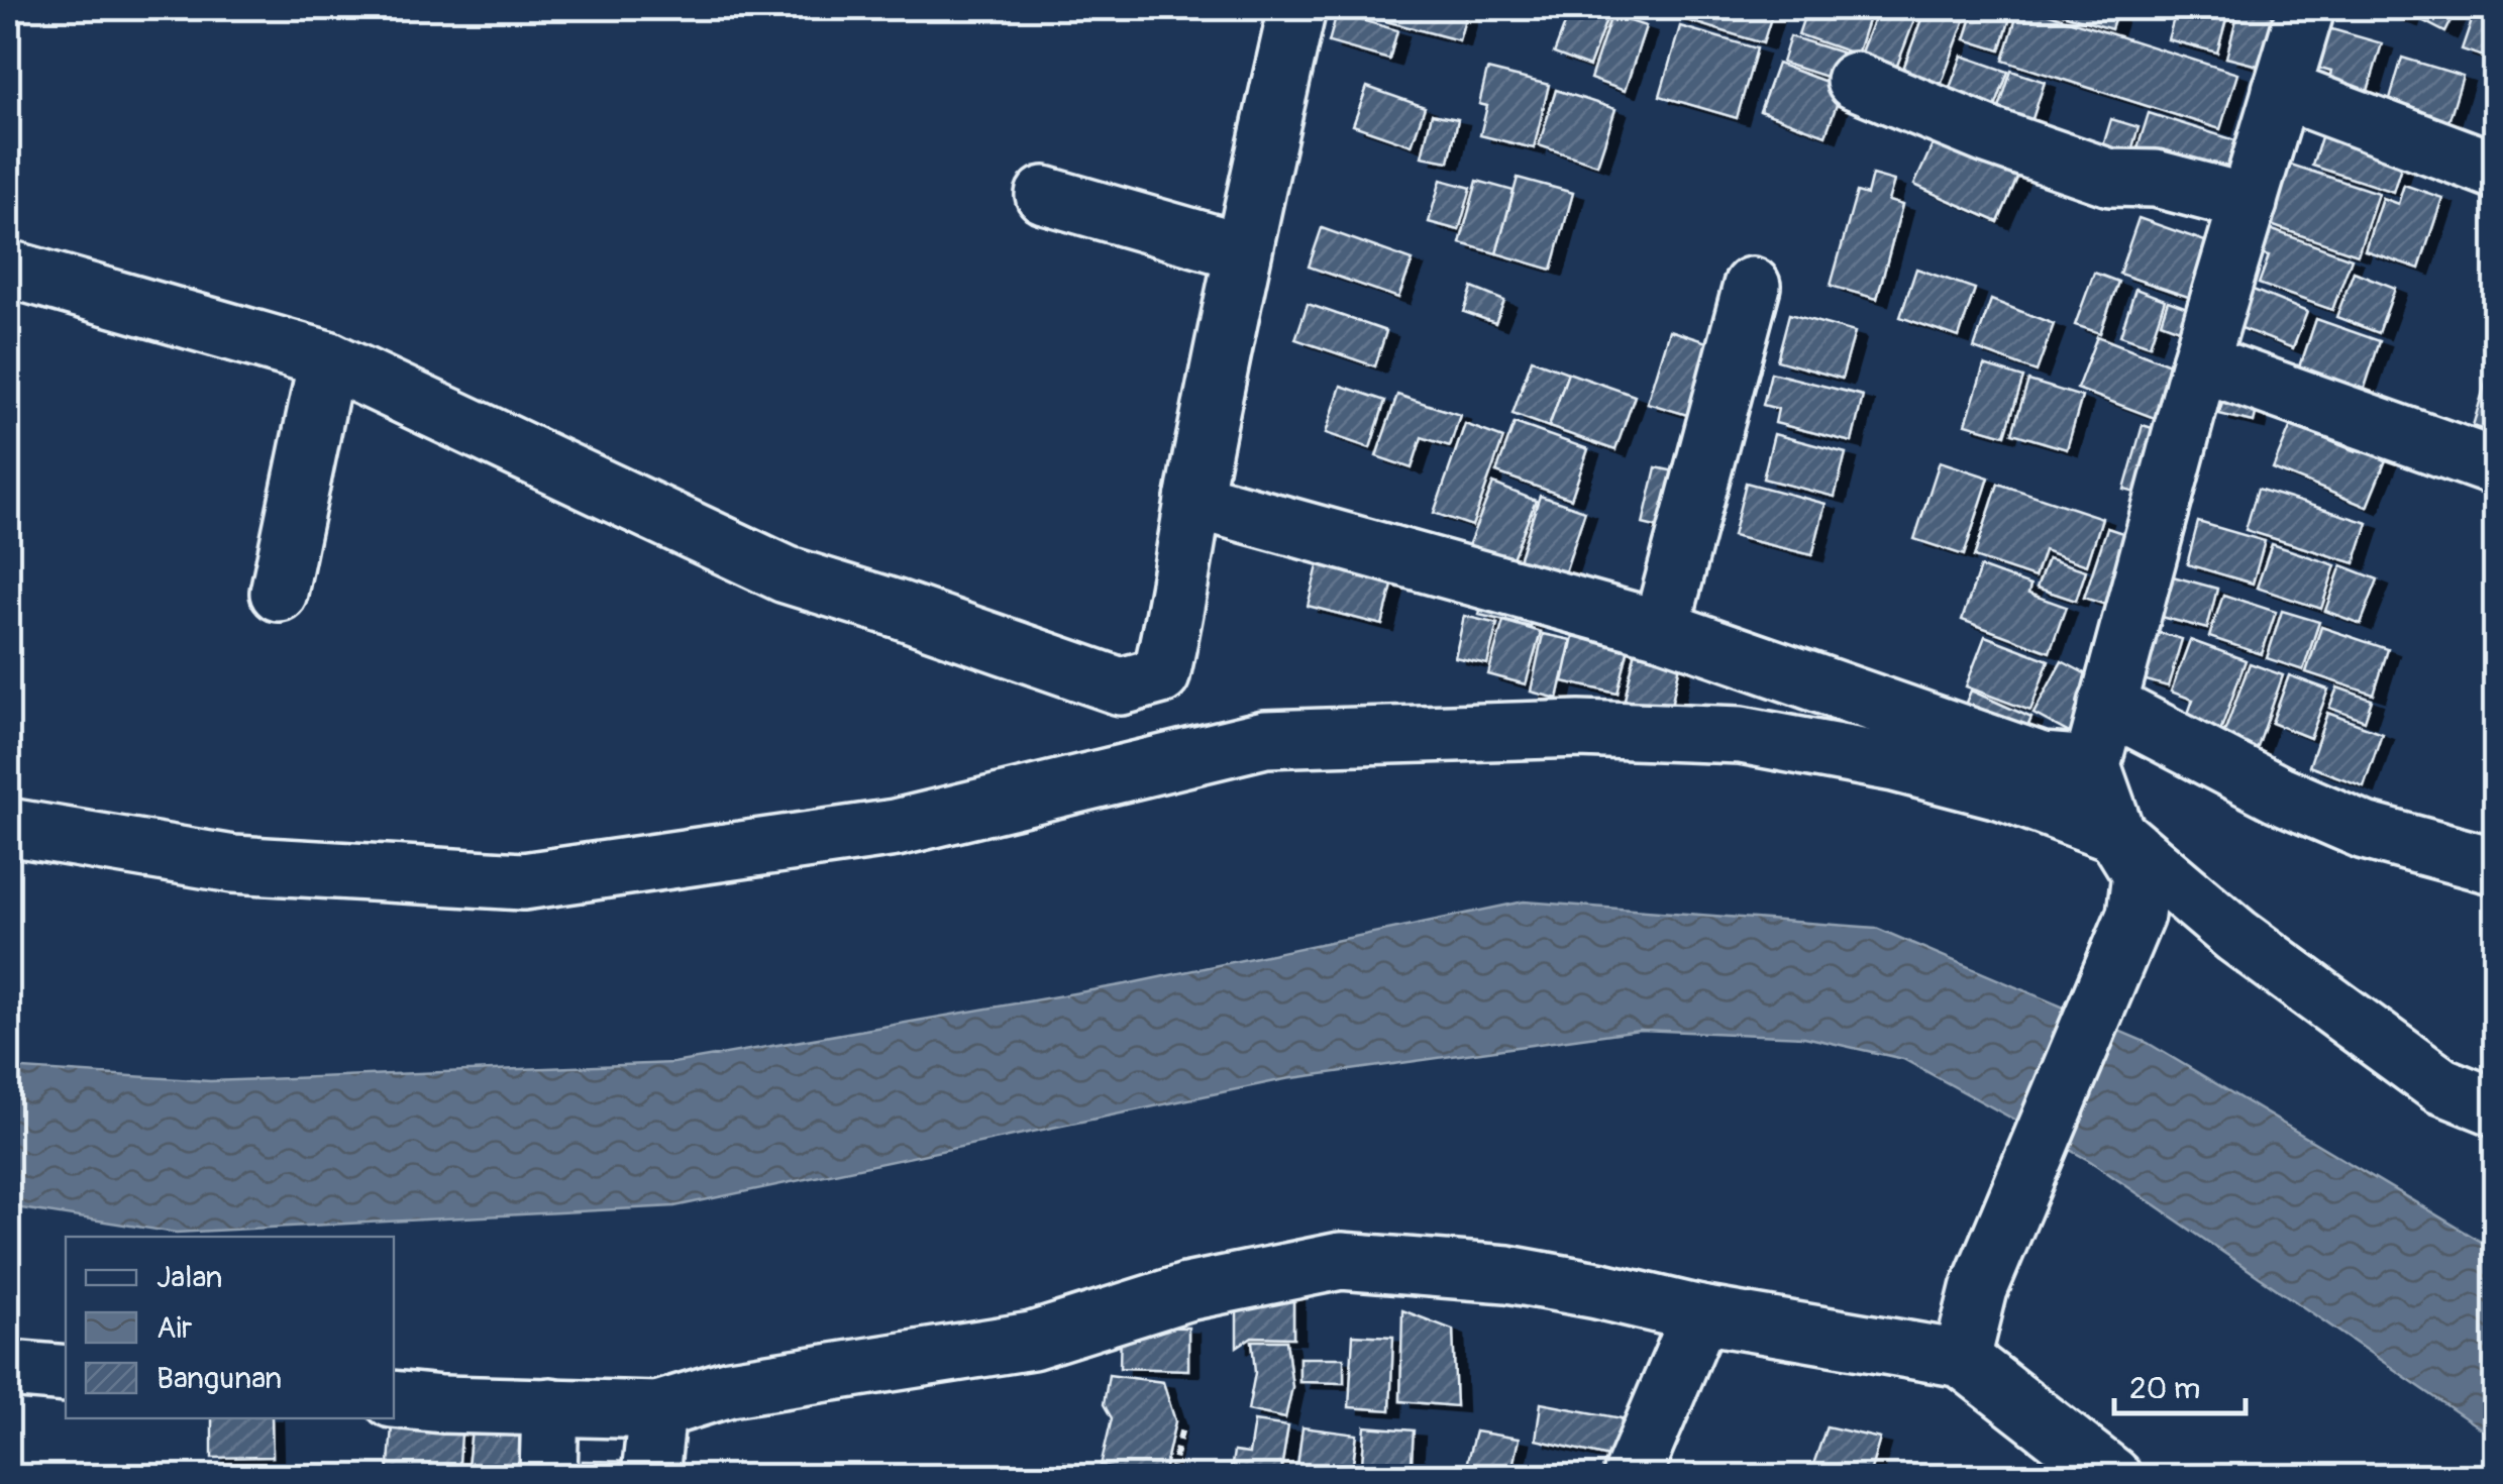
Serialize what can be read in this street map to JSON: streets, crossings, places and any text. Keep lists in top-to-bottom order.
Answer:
{
  "legend": ["Jalan", "Air", "Bangunan"],
  "scale_bar": "20 m"
}
